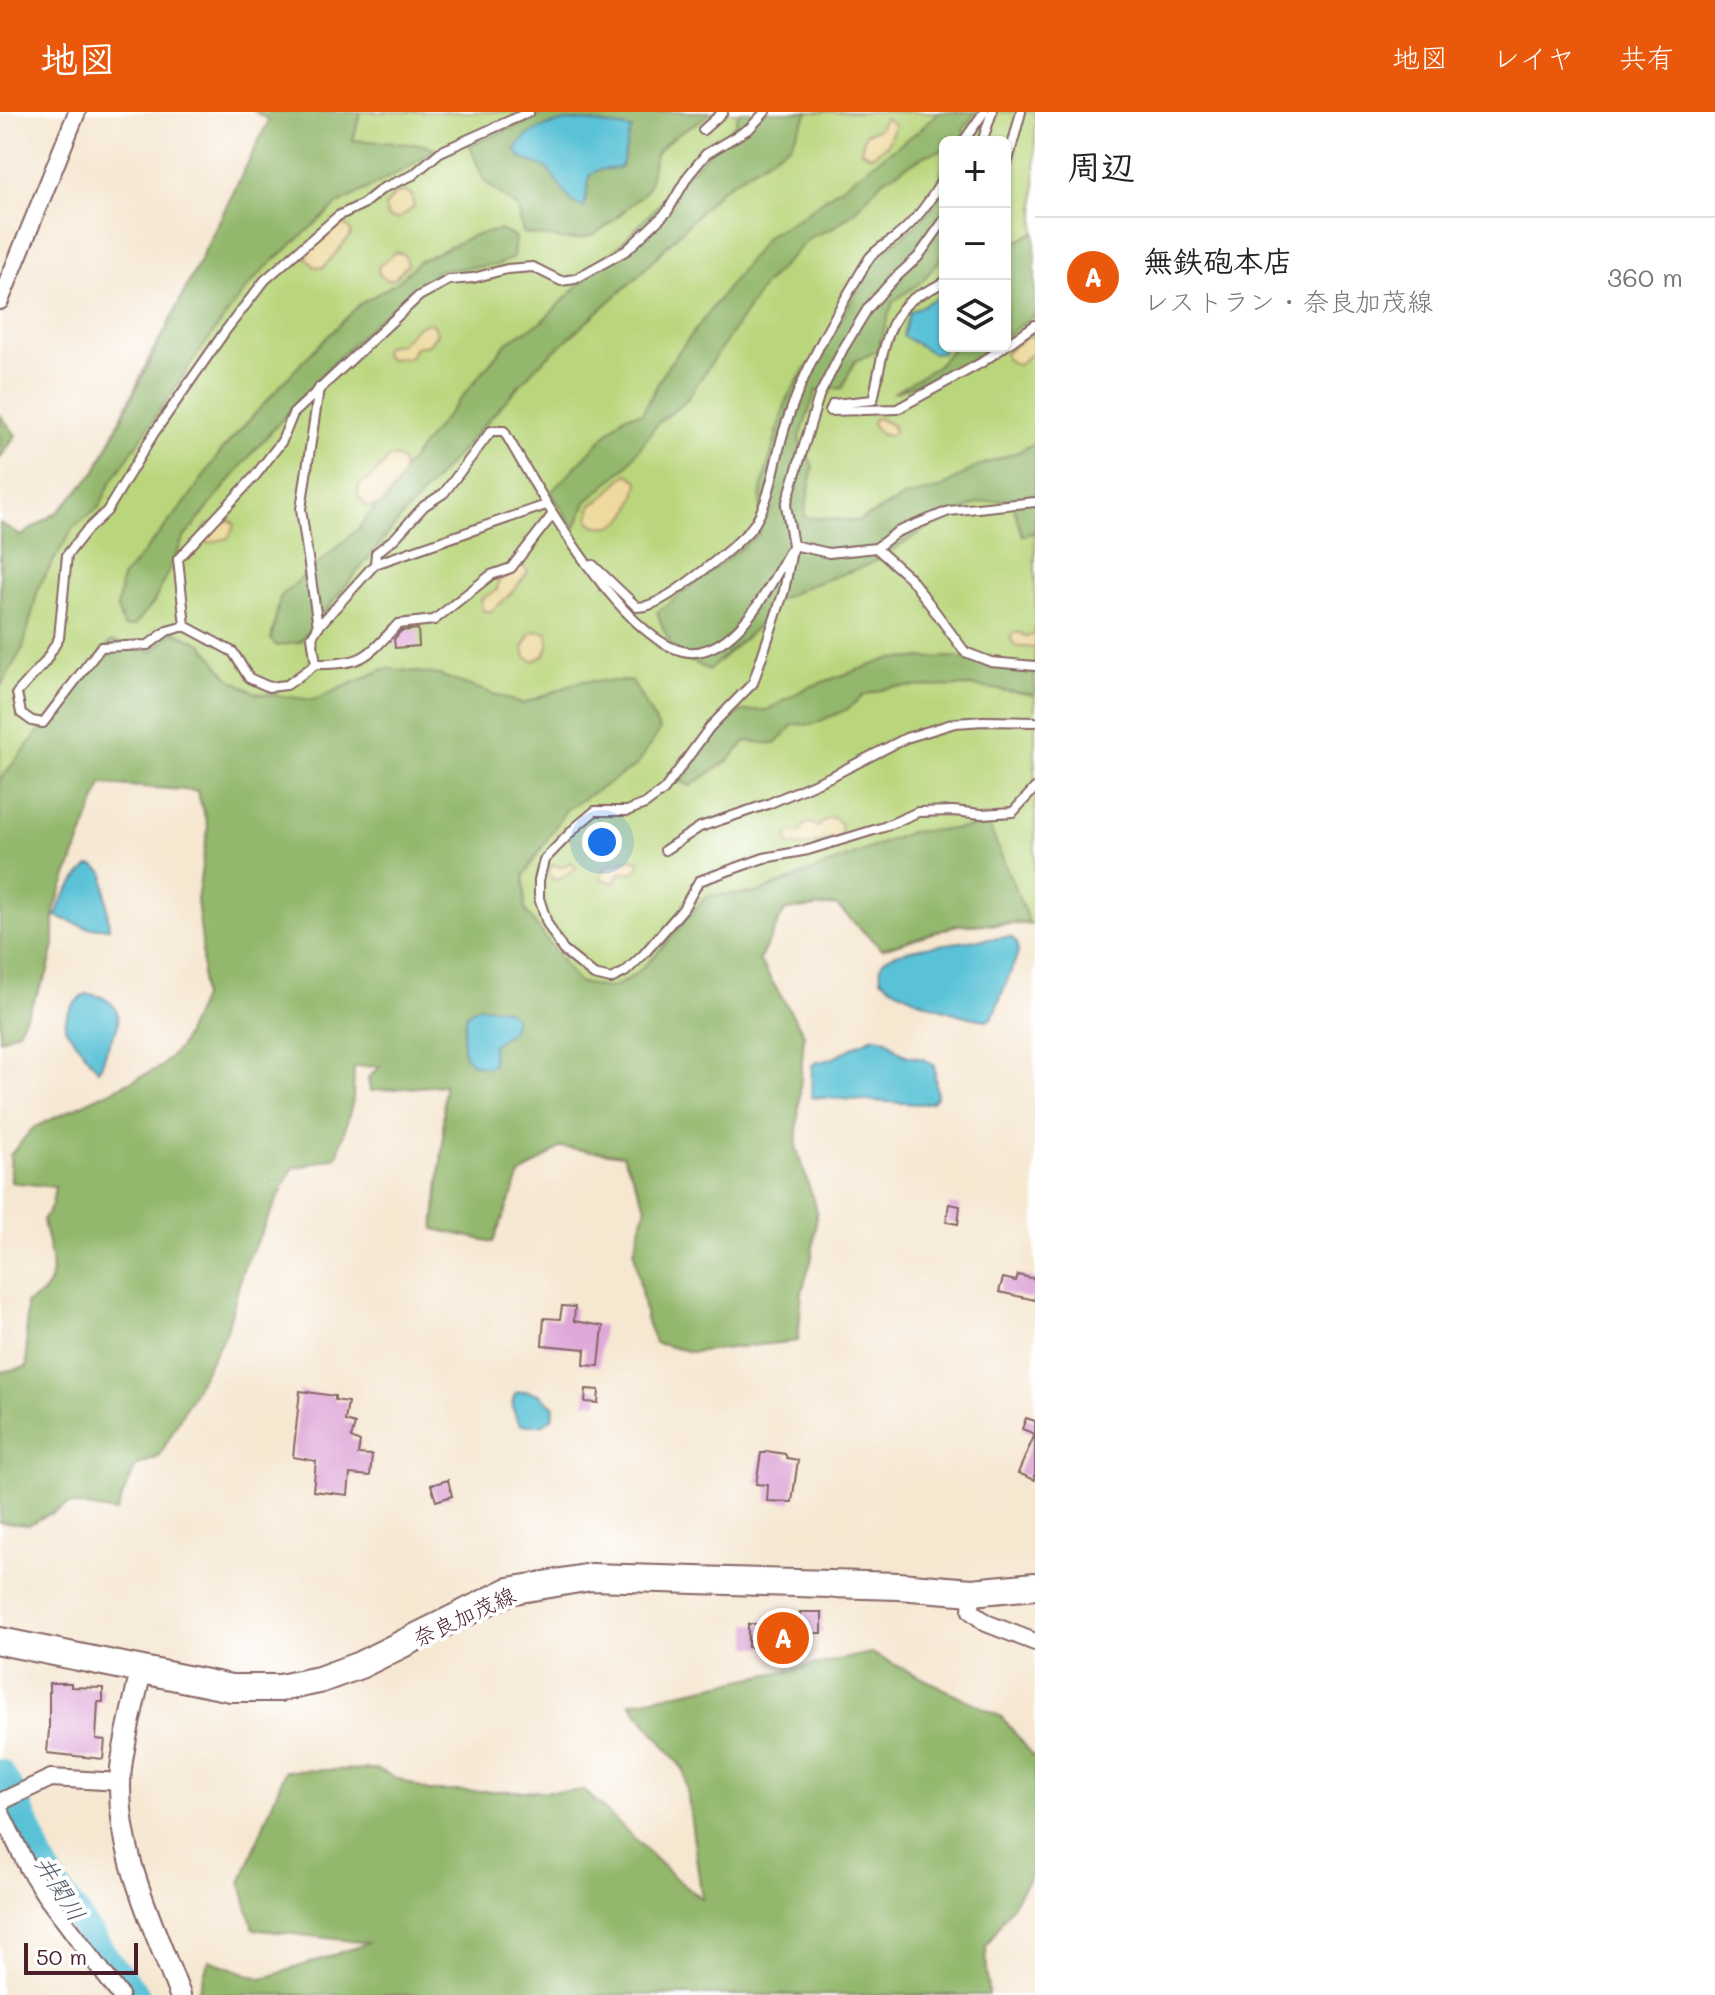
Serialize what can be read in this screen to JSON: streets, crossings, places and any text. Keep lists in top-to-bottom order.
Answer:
{
  "streets": {
    "main road": ["奈良加茂線"]
  },
  "water": ["井関川"],
  "scale_bar": "50 m",
  "page": {
    "header": "地図",
    "nav": ["地図", "レイヤ", "共有"],
    "heading": "周辺",
    "map_buttons": ["+", "−"],
    "list": [
      {
        "mark": "A",
        "name": "無鉄砲本店",
        "note": "レストラン · 奈良加茂線",
        "value": "360 m"
      }
    ],
    "pins": "A",
    "scale": "50 m"
  }
}
